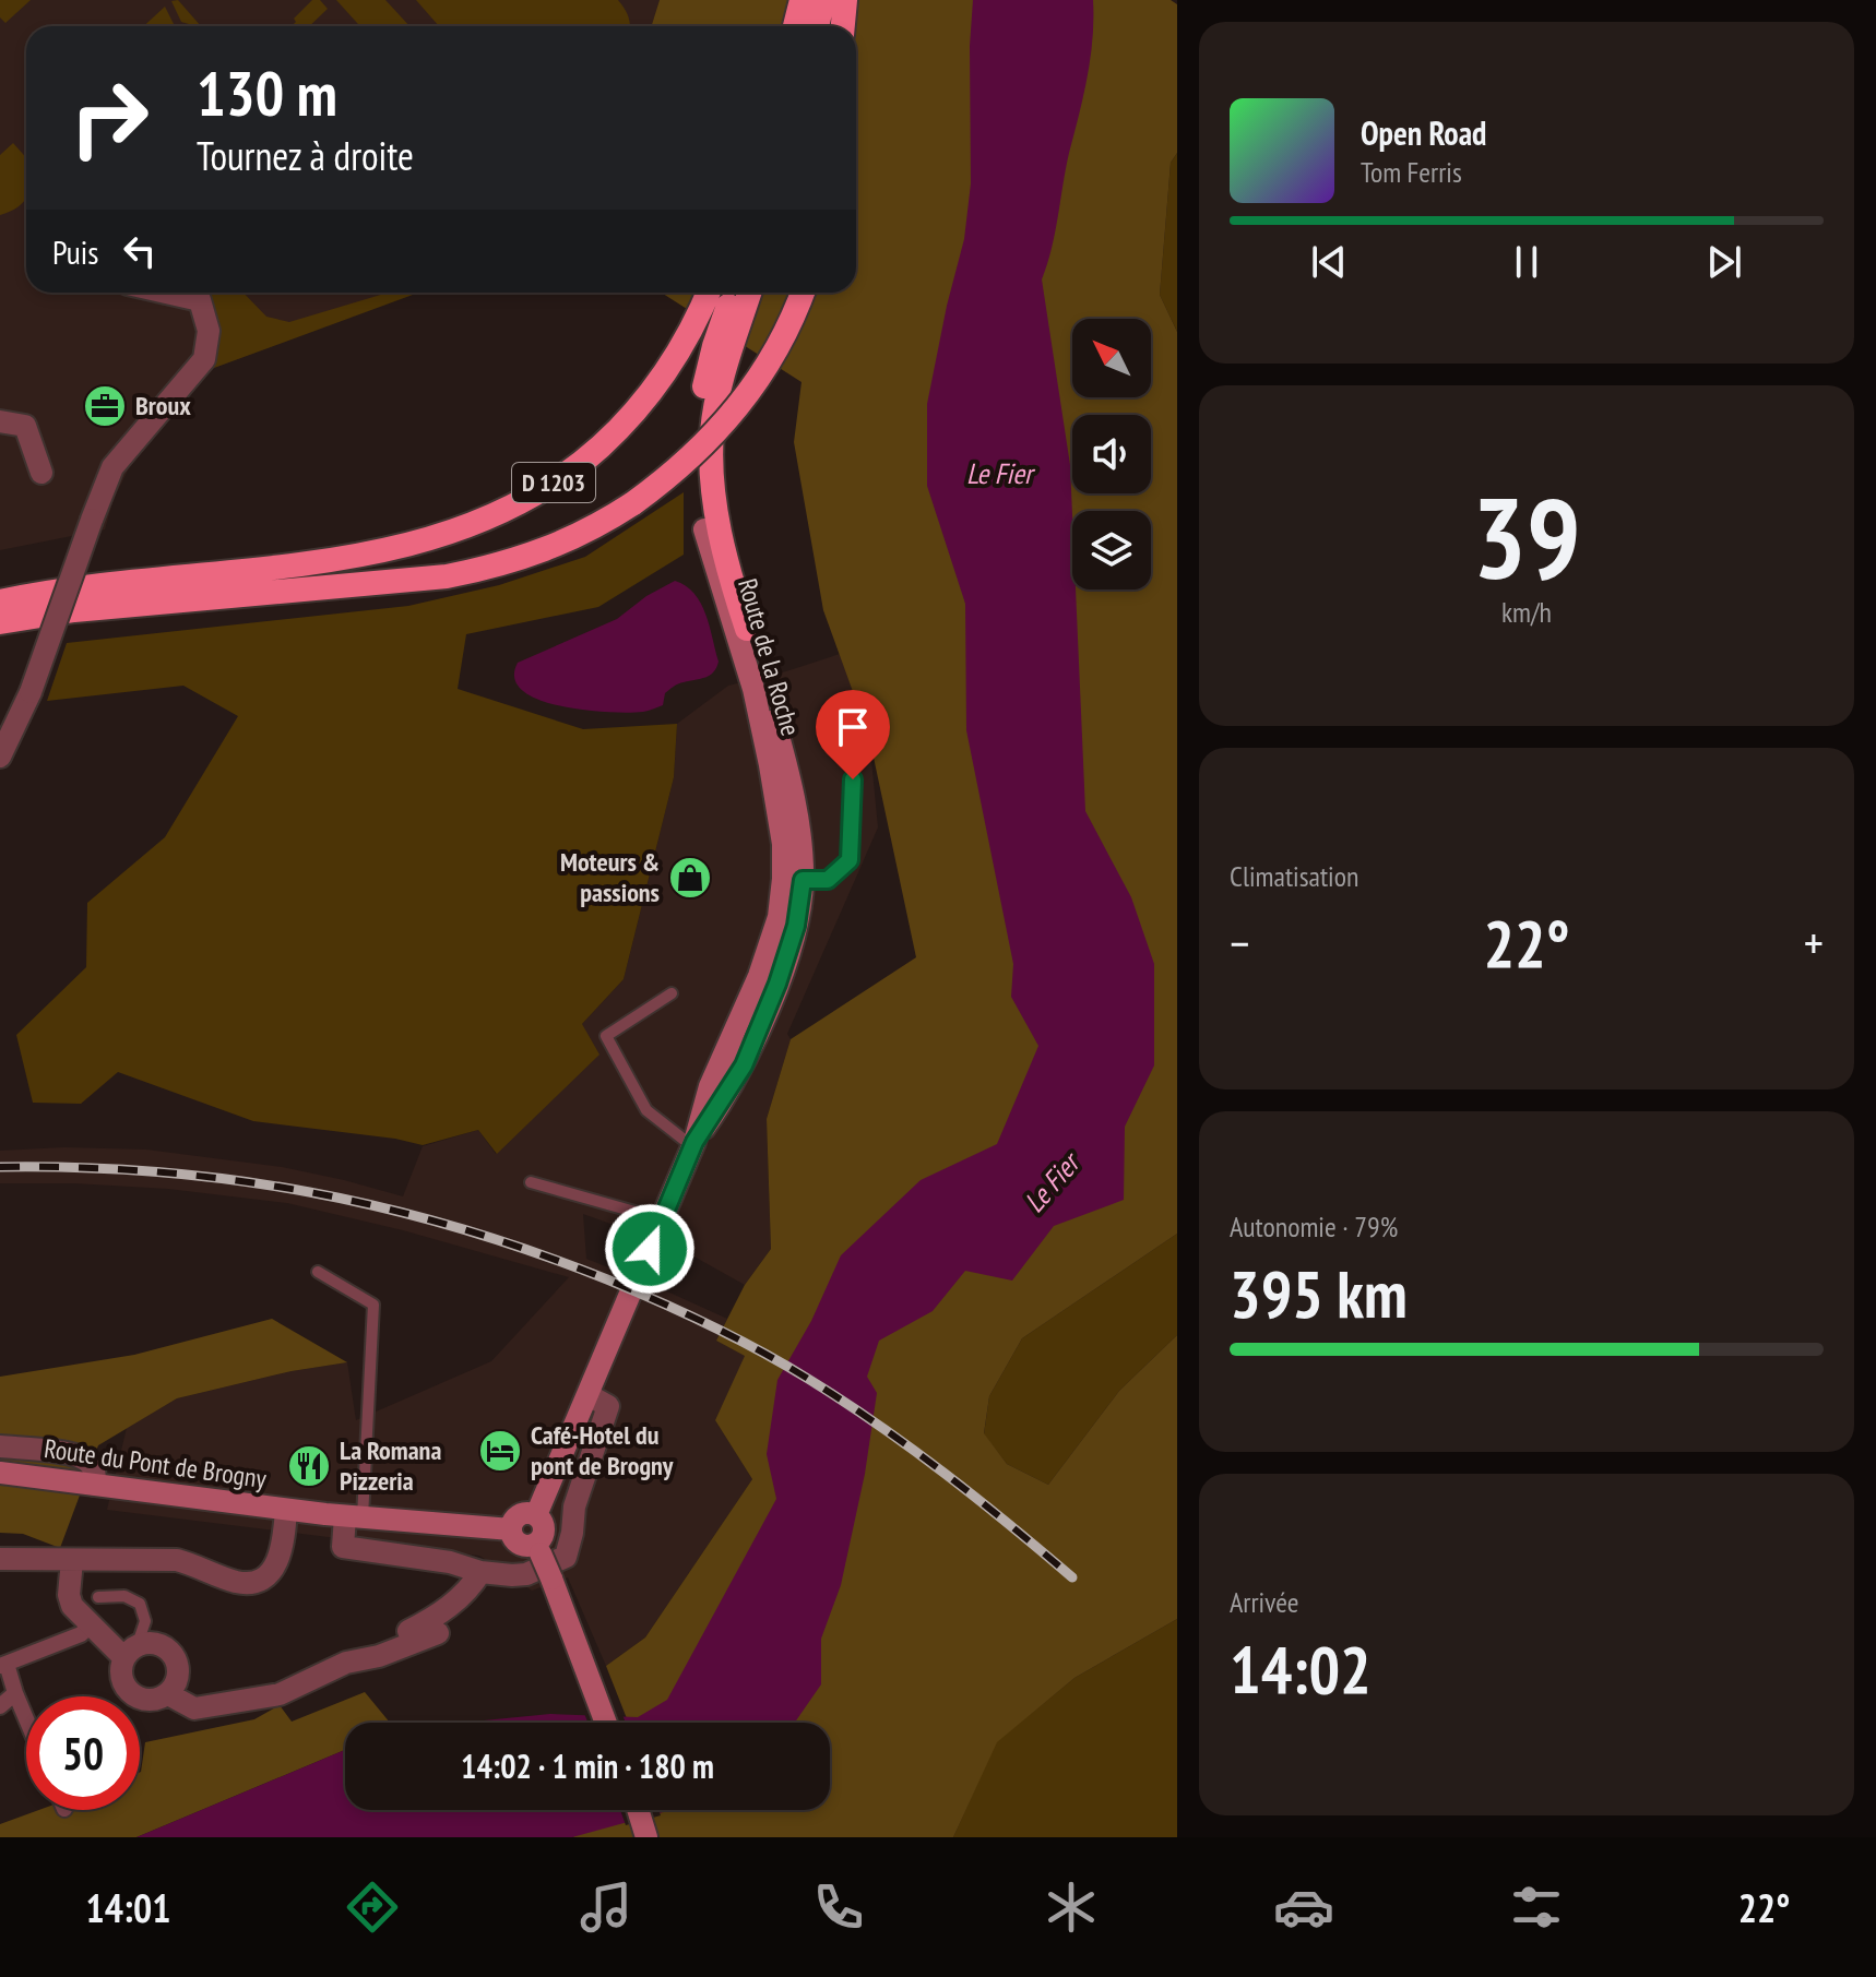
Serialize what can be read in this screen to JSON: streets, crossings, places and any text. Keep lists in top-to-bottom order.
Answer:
{
  "streets": {
    "highway": ["D 1203", "Route de la Roche"],
    "main road": ["Route du Pont de Brogny"]
  },
  "crossings": [
    ["Route de la Roche", "Route du Pont de Brogny"]
  ],
  "water": ["Le Fier"],
  "places": {
    "office": ["Broux"],
    "shop": ["Moteurs & passions"],
    "hotel": ["Café-Hotel du pont de Brogny"],
    "restaurant": ["La Romana Pizzeria"]
  },
  "north": "top left",
  "page": {
    "turn": ["130 m", "Tournez à droite"],
    "song": ["Open Road", "Tom Ferris"],
    "then": "Puis",
    "tile": [
      ["39", "km/h"],
      "Climatisation",
      ["Autonomie · 79%", "395 km"],
      ["Arrivée", "14:02"]
    ],
    "heat": ["−", "22°", "+"],
    "limit": "50",
    "trip": "14:02 · 1 min · 180 m",
    "tabs": ["14:01", "22°"]
  }
}
